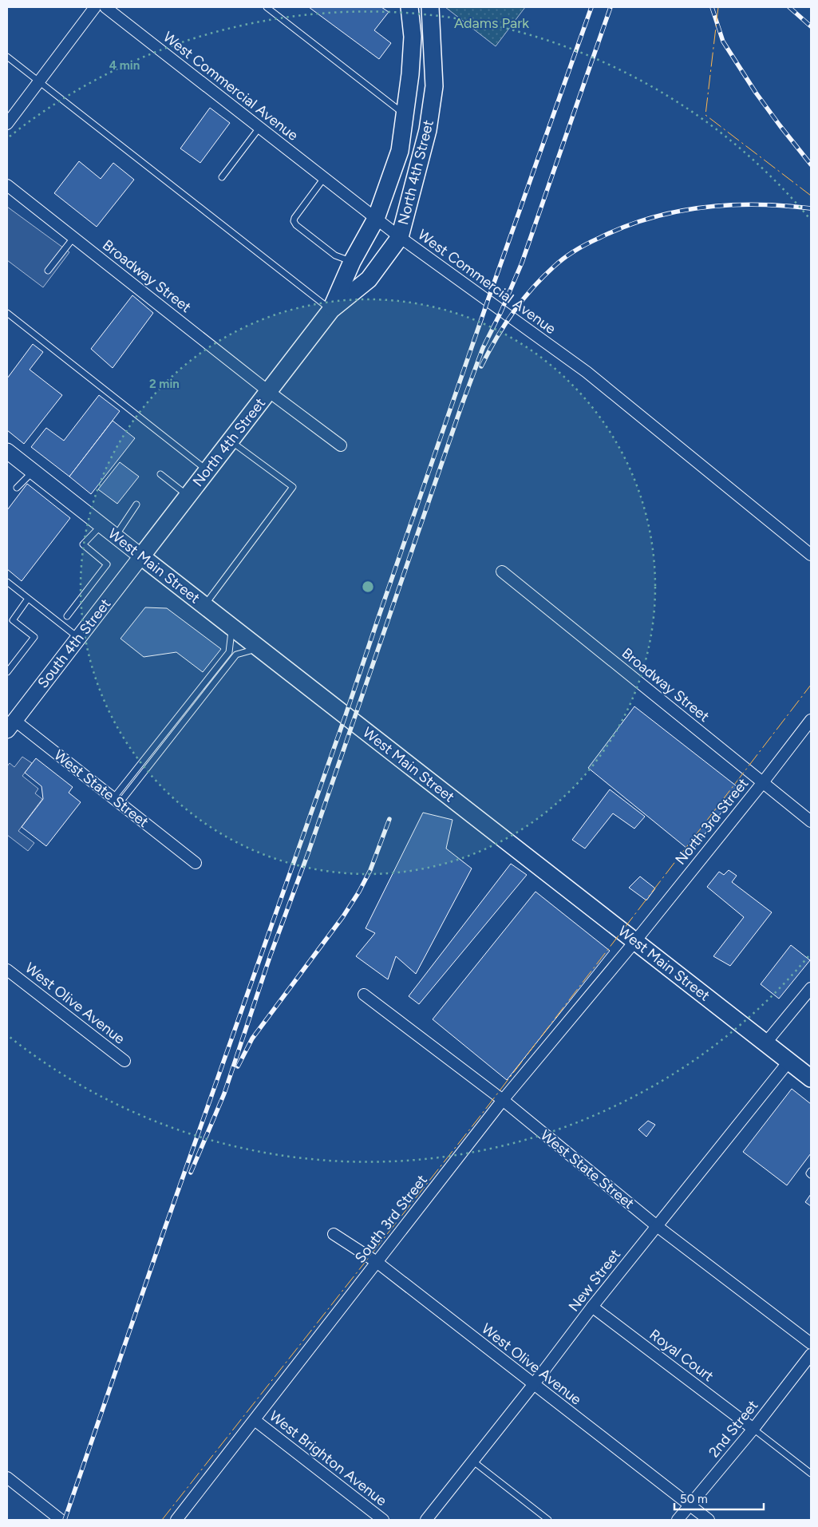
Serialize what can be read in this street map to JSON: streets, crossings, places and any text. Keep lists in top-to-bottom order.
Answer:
{
  "streets": {
    "main road": ["North 4th Street", "West Main Street", "South 4th Street"],
    "street": [
      "West Commercial Avenue",
      "Broadway Street",
      "West State Street",
      "North 3rd Street",
      "West Olive Avenue",
      "South 3rd Street",
      "New Street",
      "Royal Court",
      "2nd Street",
      "West Brighton Avenue"
    ]
  },
  "crossings": [
    ["West Commercial Avenue", "North 4th Street"],
    ["North 4th Street", "Broadway Street"],
    ["North 4th Street", "West Main Street"],
    ["North 4th Street", "South 4th Street"],
    ["Broadway Street", "North 3rd Street"],
    ["West Main Street", "South 4th Street"],
    ["West Main Street", "North 3rd Street"],
    ["West Main Street", "South 3rd Street"],
    ["West Main Street", "New Street"],
    ["South 4th Street", "West State Street"],
    ["West State Street", "South 3rd Street"],
    ["West State Street", "New Street"],
    ["North 3rd Street", "South 3rd Street"],
    ["West Olive Avenue", "South 3rd Street"],
    ["West Olive Avenue", "New Street"],
    ["West Olive Avenue", "2nd Street"],
    ["South 3rd Street", "West Brighton Avenue"],
    ["New Street", "Royal Court"],
    ["Royal Court", "2nd Street"]
  ],
  "parks": ["Adams Park"],
  "scale_bar": "50 m",
  "rings": ["4 min", "2 min"]
}
